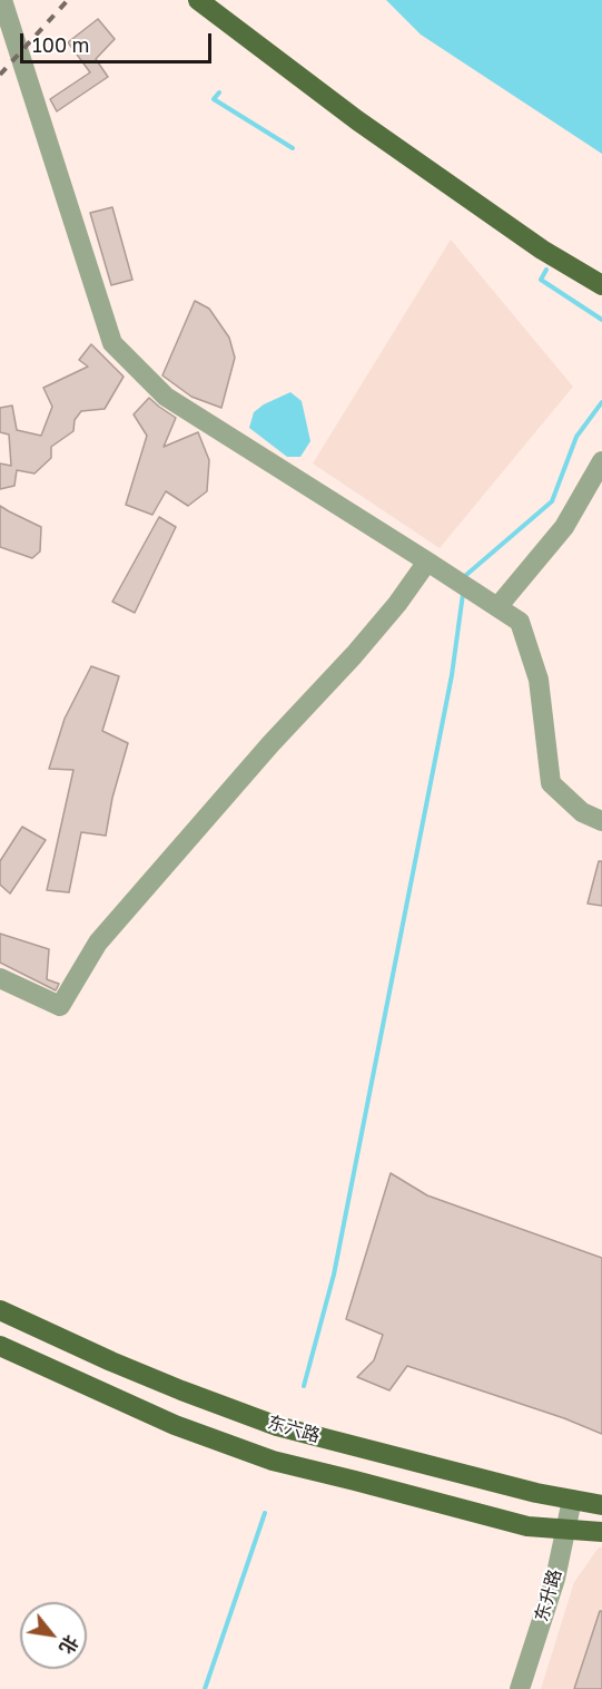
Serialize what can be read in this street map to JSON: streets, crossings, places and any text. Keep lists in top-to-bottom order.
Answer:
{
  "streets": {
    "main road": ["东六路"],
    "street": ["东升路"]
  },
  "crossings": [
    ["东六路", "东升路"]
  ],
  "scale_bar": "100 m",
  "north": "bottom right"
}
